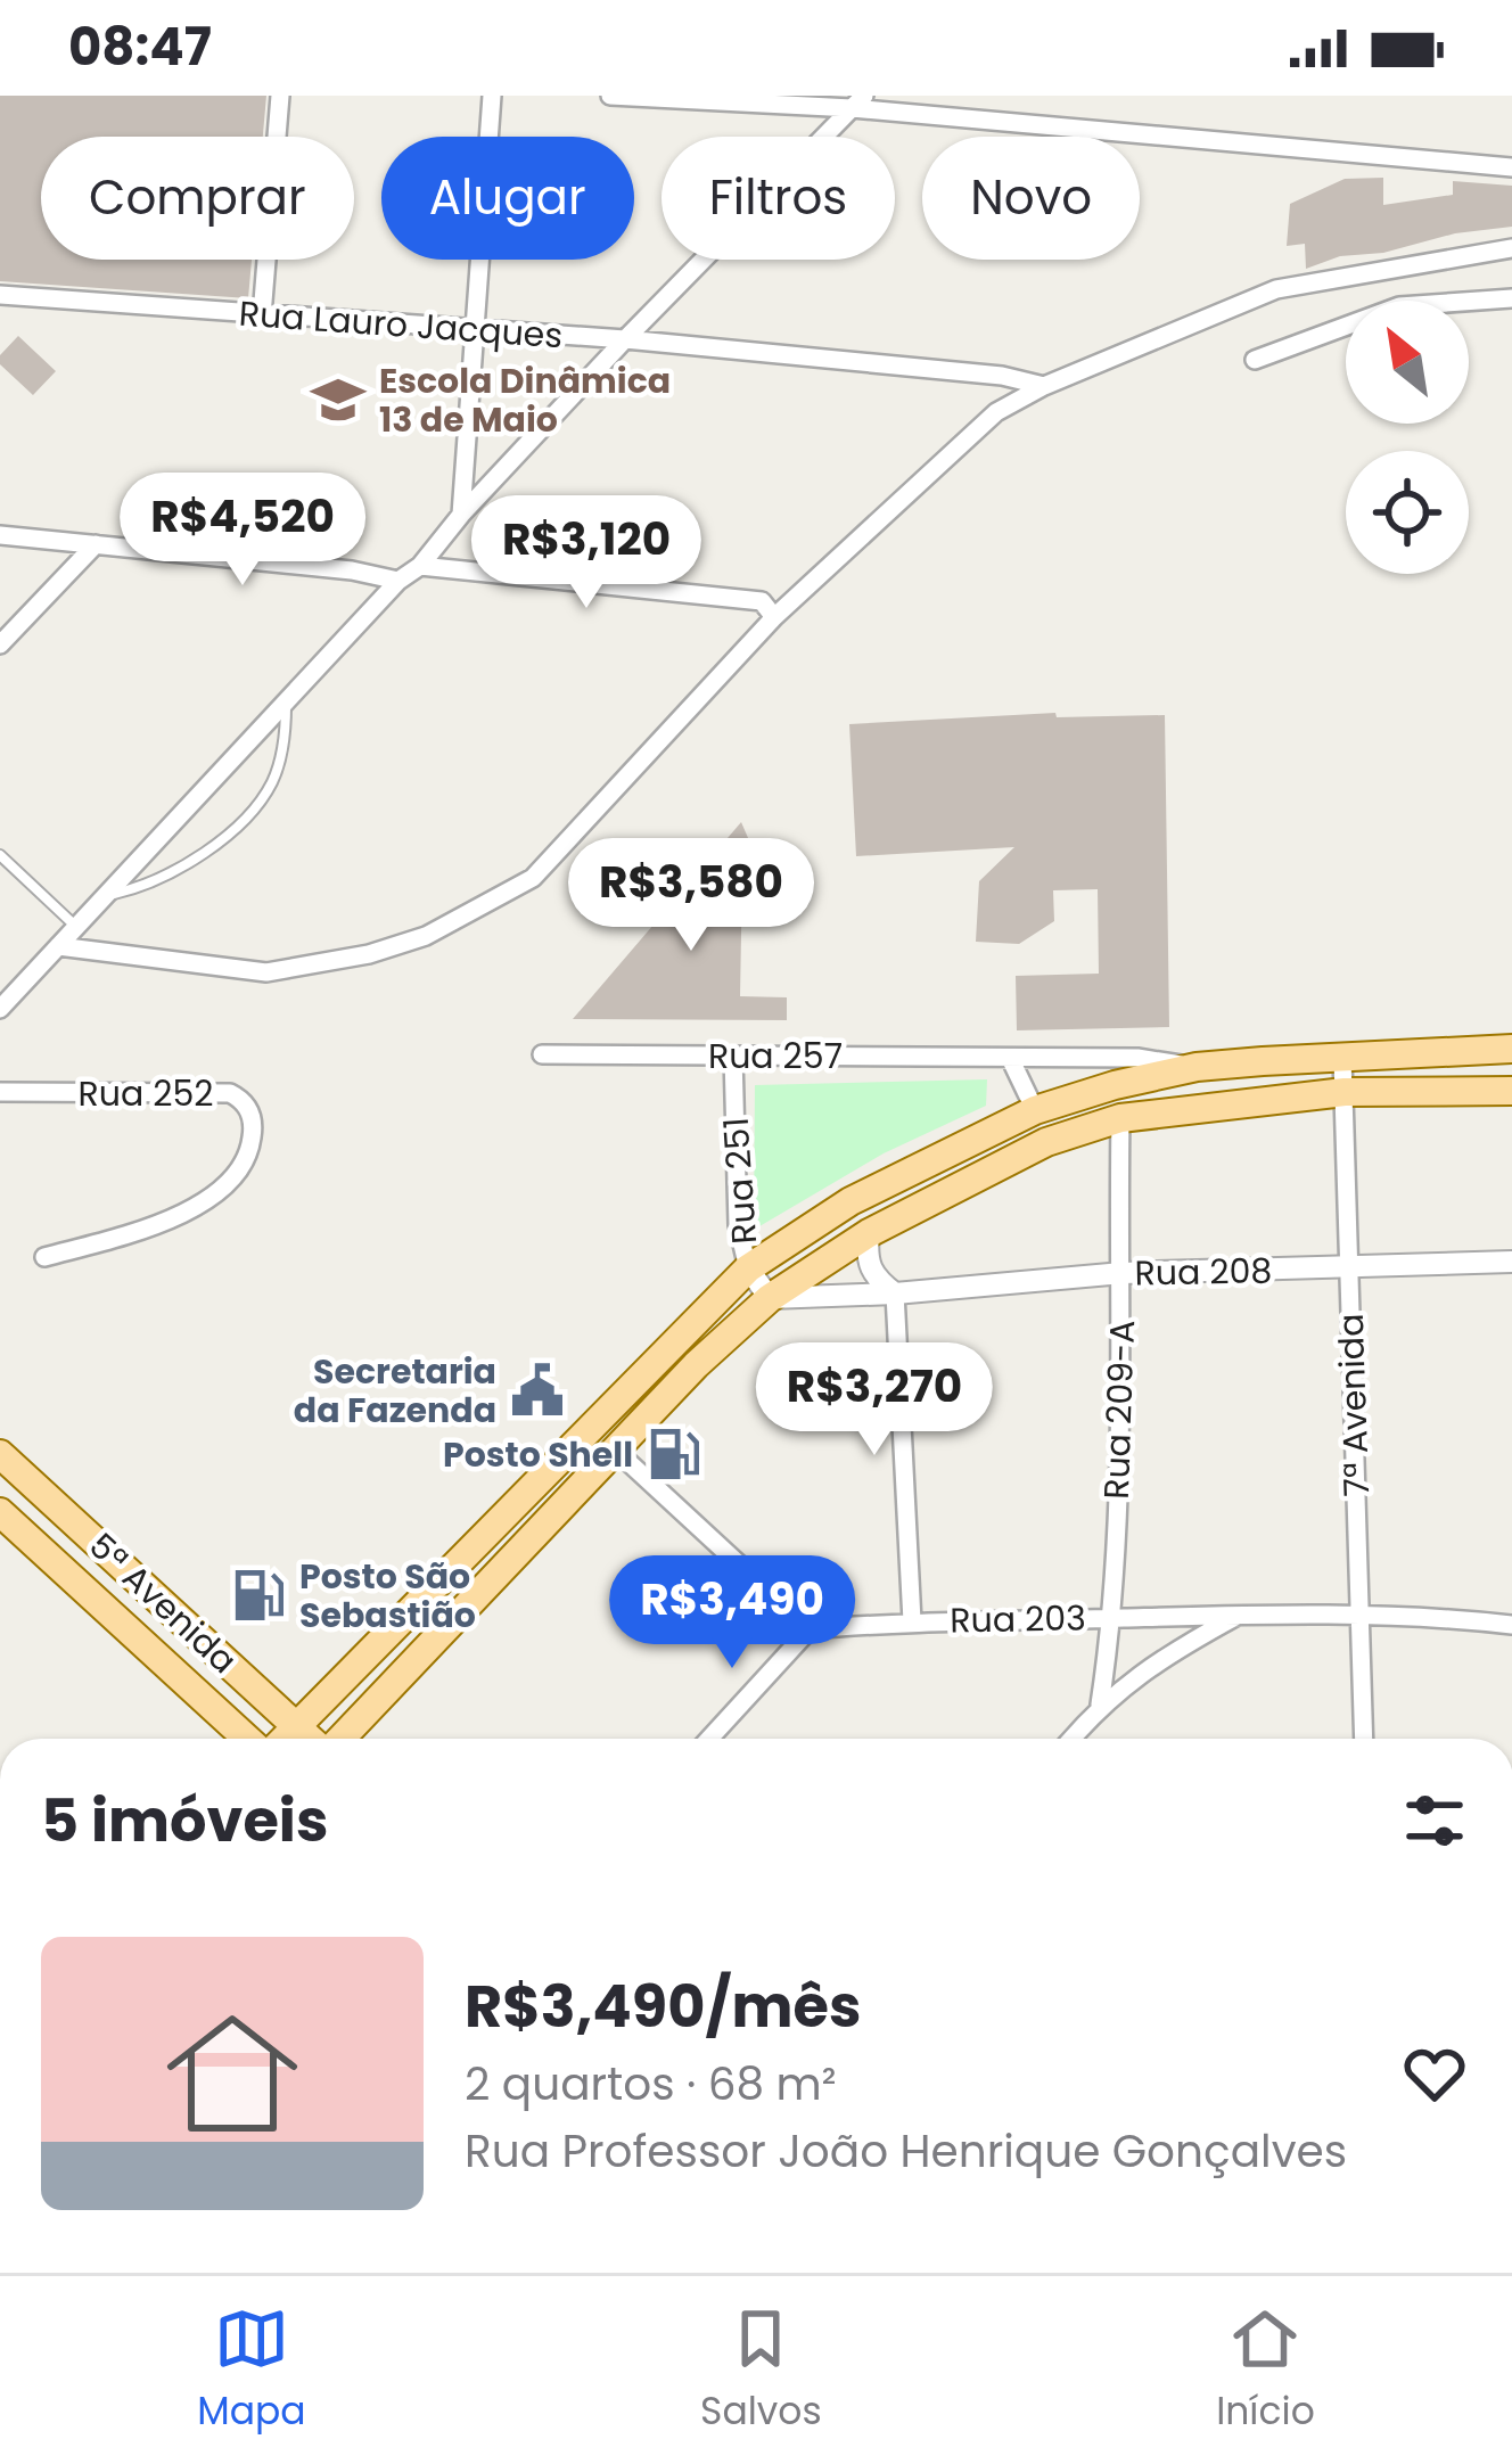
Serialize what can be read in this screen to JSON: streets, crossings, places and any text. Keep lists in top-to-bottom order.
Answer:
{
  "streets": {
    "main road": ["5ª Avenida"],
    "street": [
      "Rua Lauro Jacques",
      "Rua 257",
      "Rua 252",
      "Rua 251",
      "Rua 208",
      "7ª Avenida",
      "Rua 209-A",
      "Rua 203"
    ]
  },
  "crossings": [
    ["Rua 257", "Rua 251"],
    ["Rua 251", "Rua 208"],
    ["Rua 208", "7ª Avenida"],
    ["Rua 208", "Rua 209-A"],
    ["7ª Avenida", "Rua 203"],
    ["Rua 209-A", "Rua 203"]
  ],
  "places": {
    "school or university": ["Escola Dinâmica 13 de Maio"],
    "public building": ["Secretaria da Fazenda"],
    "fuel station": ["Posto Shell", "Posto São Sebastião"]
  },
  "north": "top left",
  "page": {
    "status": "08:47",
    "chip": [
      "Comprar",
      "Alugar",
      "Filtros",
      "Novo"
    ],
    "price": [
      "R$4,520",
      "R$3,120",
      "R$3,580",
      "R$3,270",
      "R$3,490"
    ],
    "heading": "5 imóveis",
    "list": [
      {
        "name": "R$3,490/mês",
        "note": "2 quartos · 68 m² · Rua Professor João Henrique Gonçalves"
      }
    ],
    "tabs": ["Mapa", "Salvos", "Início"]
  }
}
